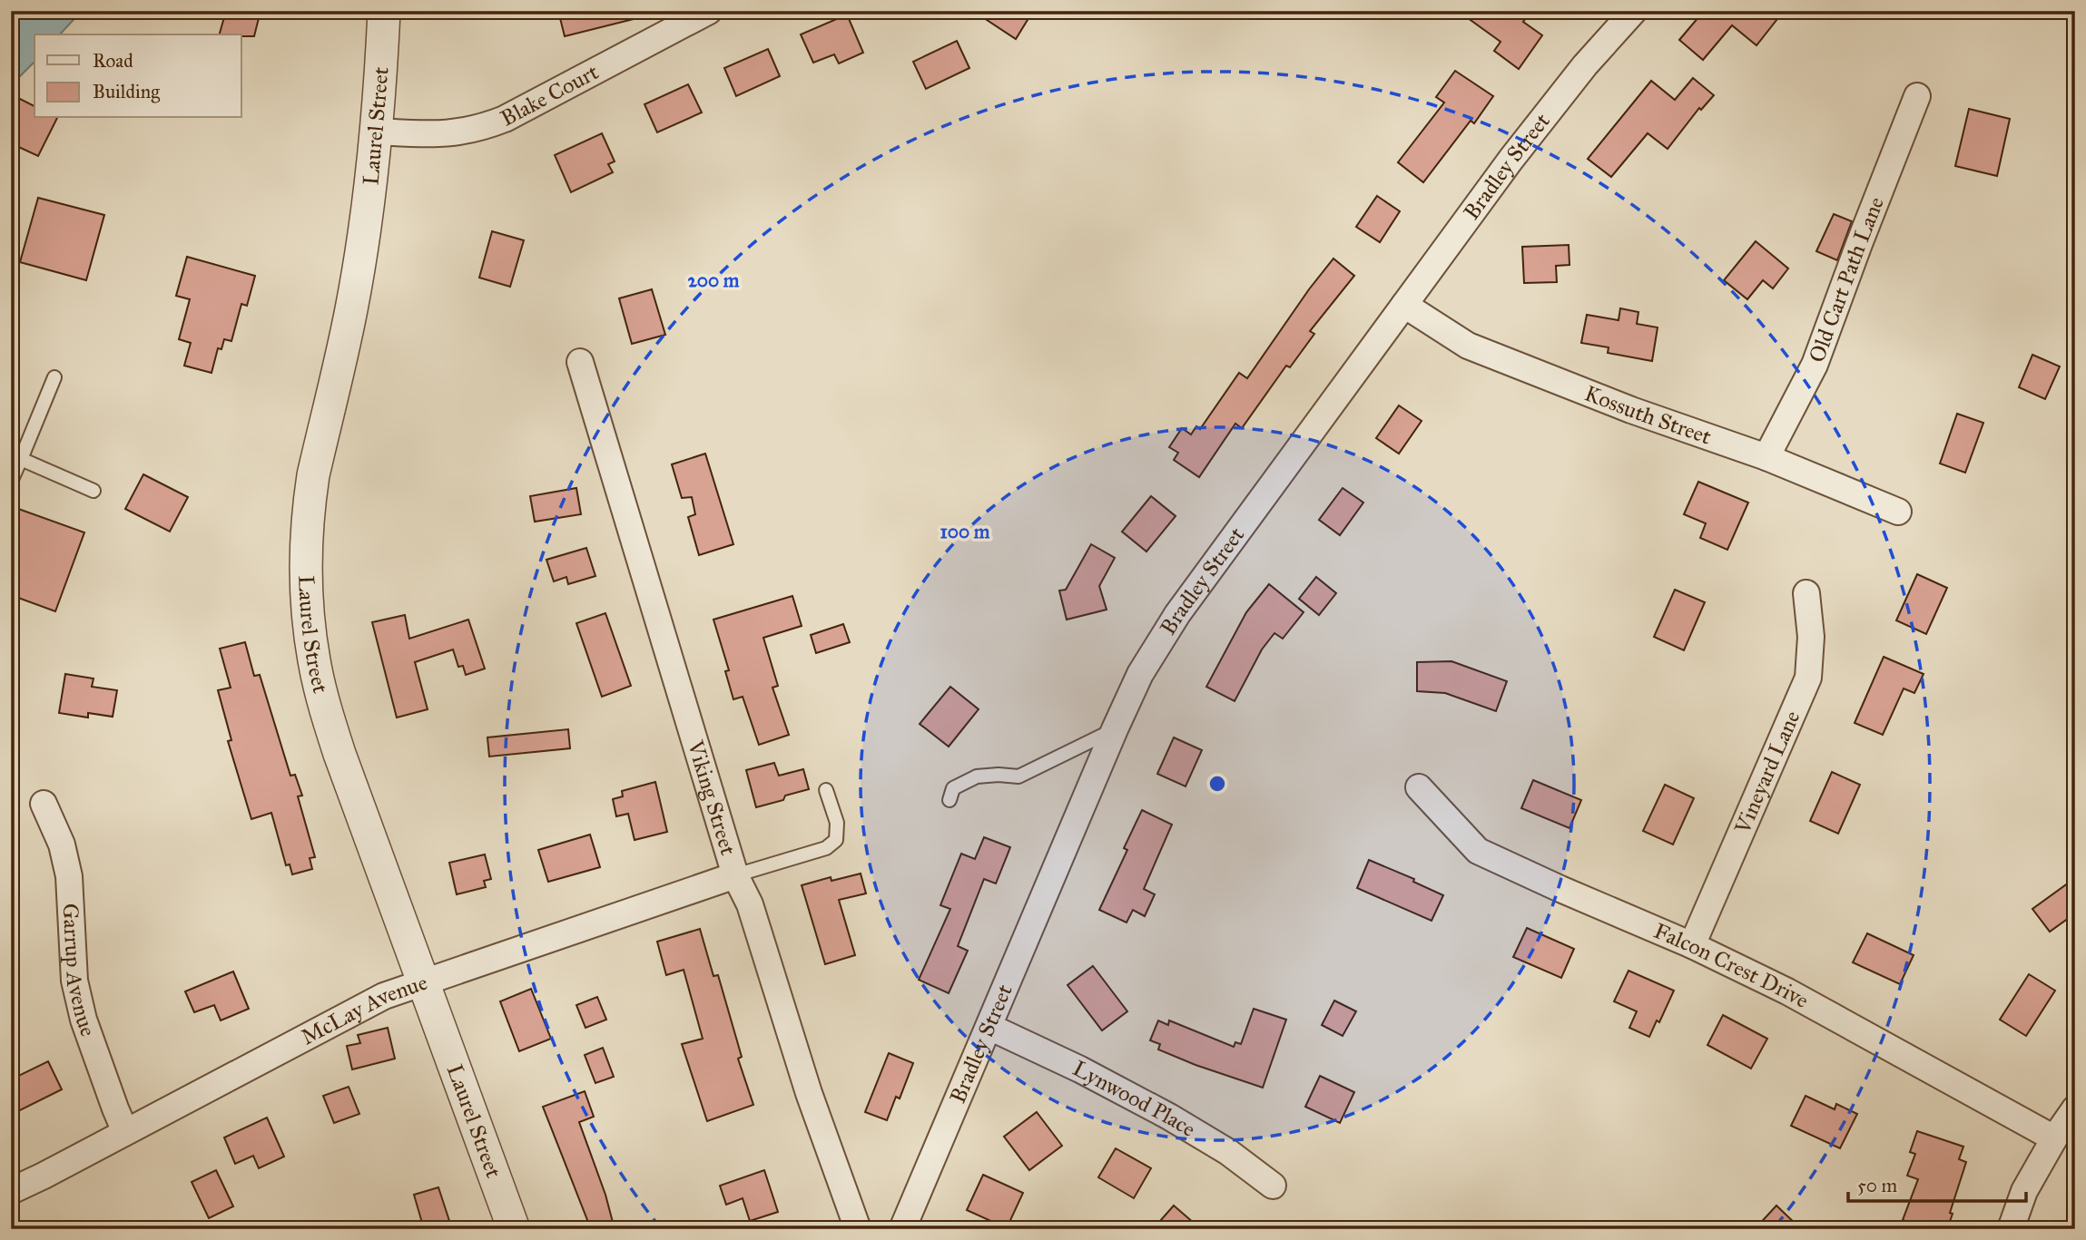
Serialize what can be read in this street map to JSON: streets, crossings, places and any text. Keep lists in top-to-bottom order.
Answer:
{
  "streets": {
    "street": [
      "Blake Court",
      "Laurel Street",
      "Bradley Street",
      "Old Cart Path Lane",
      "Kossuth Street",
      "Vineyard Lane",
      "Viking Street",
      "Falcon Crest Drive",
      "Garrup Avenue",
      "McLay Avenue",
      "Lynwood Place"
    ]
  },
  "crossings": [
    ["Blake Court", "Laurel Street"],
    ["Laurel Street", "McLay Avenue"],
    ["Bradley Street", "Kossuth Street"],
    ["Bradley Street", "Lynwood Place"],
    ["Old Cart Path Lane", "Kossuth Street"],
    ["Vineyard Lane", "Falcon Crest Drive"],
    ["Viking Street", "McLay Avenue"],
    ["Garrup Avenue", "McLay Avenue"]
  ],
  "legend": ["Road", "Building"],
  "scale_bar": "50 m",
  "rings": ["200 m", "100 m"]
}
